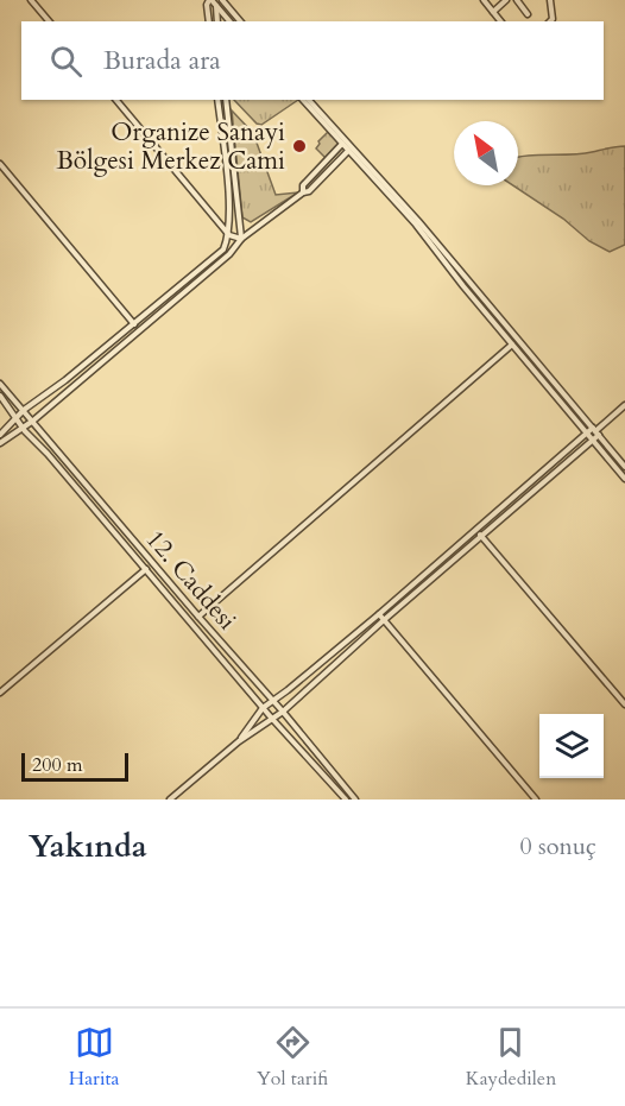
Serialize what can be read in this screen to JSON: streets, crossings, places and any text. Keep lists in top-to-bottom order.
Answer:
{
  "streets": {
    "street": ["12. Caddesi"]
  },
  "places": ["Organize Sanayi Bölgesi Merkez Cami"],
  "scale_bar": "200 m",
  "north": "top left",
  "page": {
    "search": "Burada ara",
    "scale": "200 m",
    "heading": ["Yakında", "0 sonuç"],
    "nav": ["Harita", "Yol tarifi", "Kaydedilen"]
  }
}
